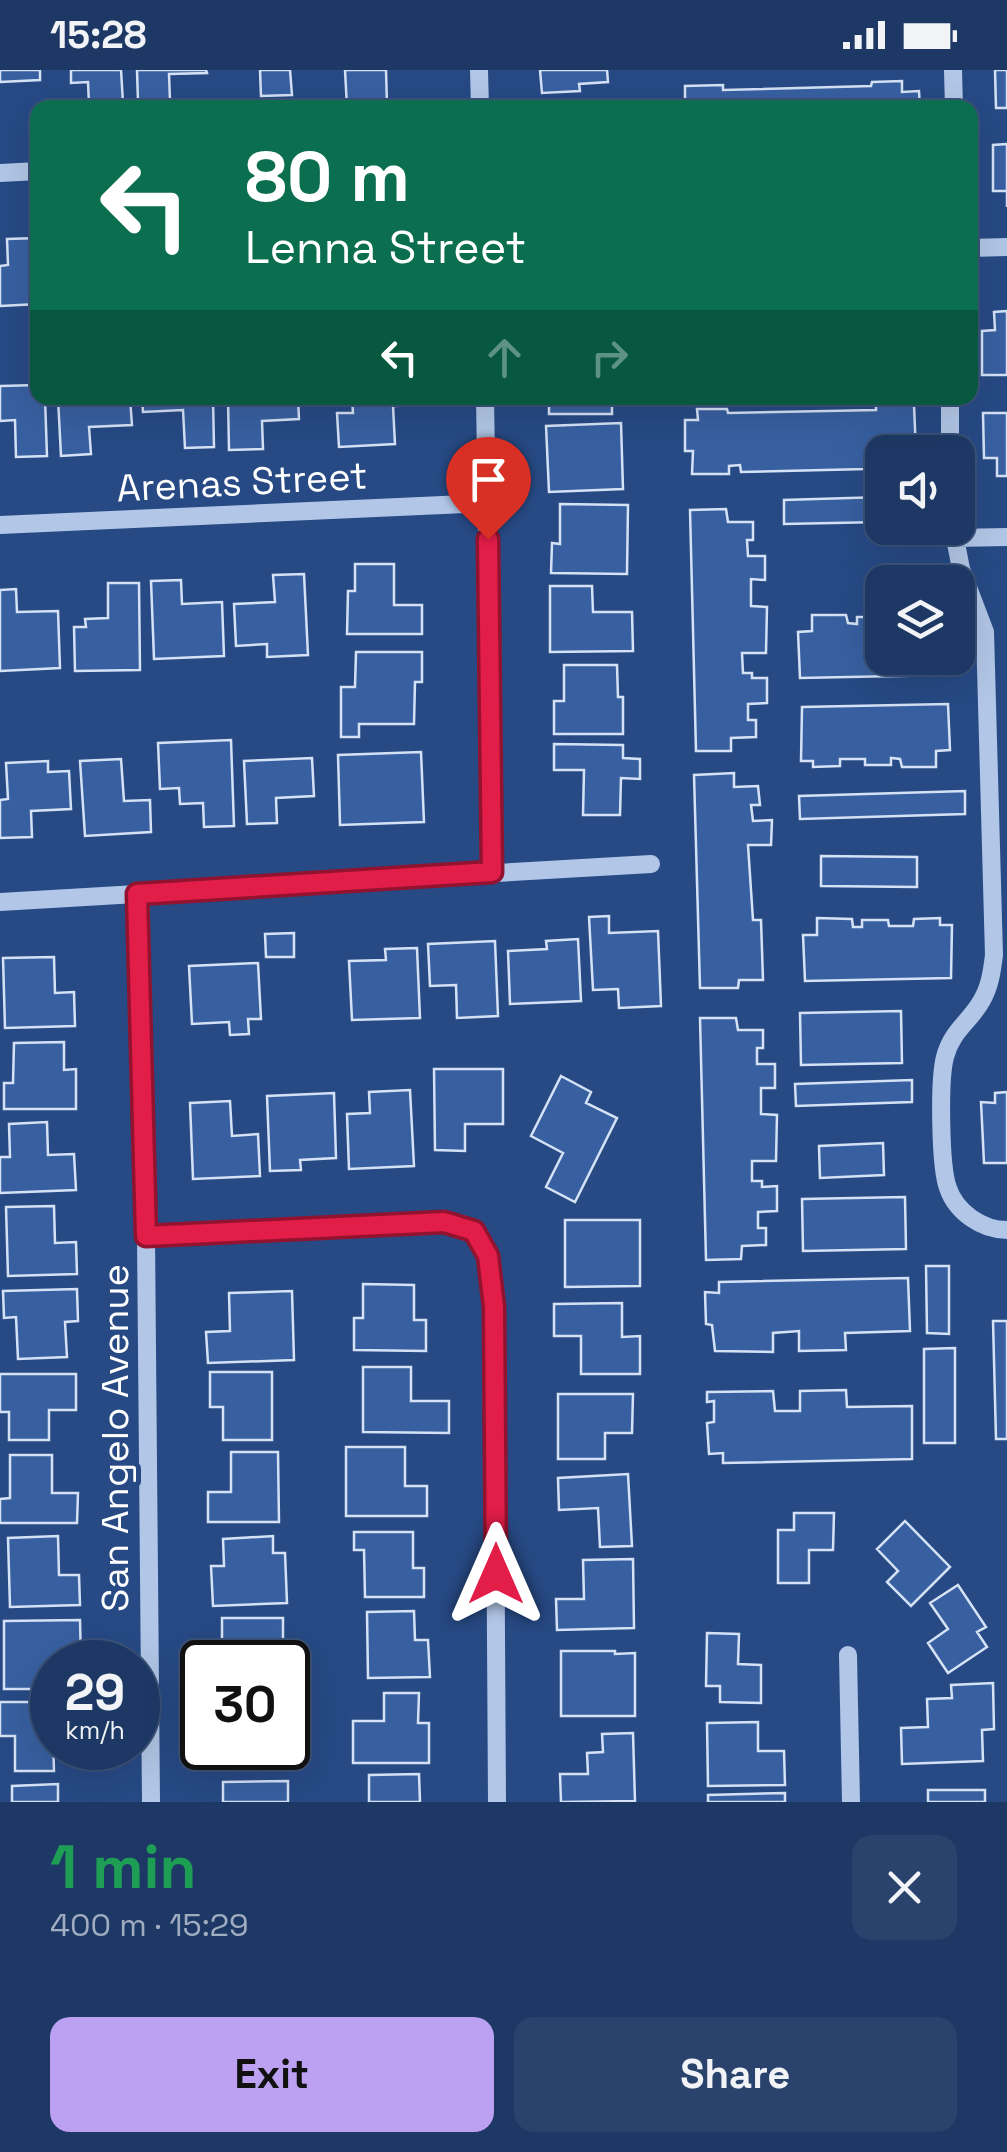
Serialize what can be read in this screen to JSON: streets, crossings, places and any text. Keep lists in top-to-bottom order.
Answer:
{
  "streets": {
    "street": ["Arenas Street", "San Angelo Avenue"]
  },
  "page": {
    "status": "15:28",
    "turn": ["80 m", "Lenna Street"],
    "speed": "29 km/h",
    "limit": "30",
    "heading": ["1 min", "400 m · 15:29"],
    "buttons": ["Exit", "Share"]
  }
}
